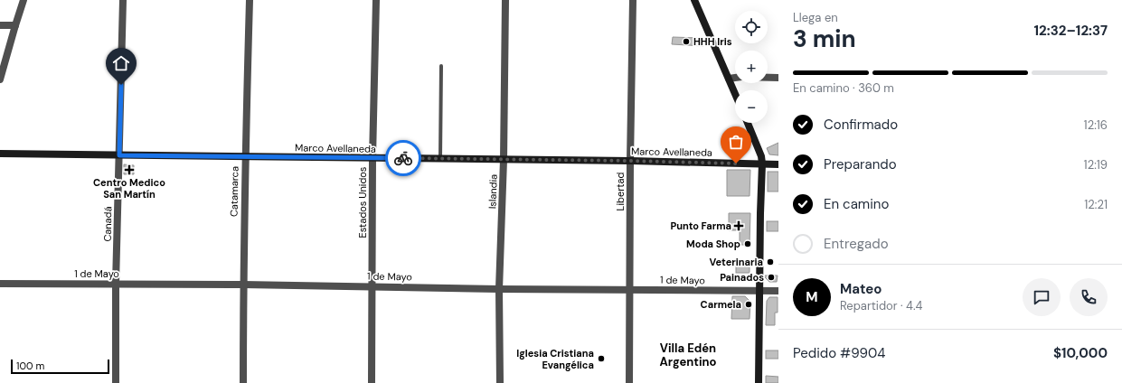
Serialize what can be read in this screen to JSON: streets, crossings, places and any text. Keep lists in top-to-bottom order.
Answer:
{
  "streets": {
    "street": [
      "Marco Avellaneda",
      "Catamarca",
      "Islandia",
      "Libertad",
      "Estados Unidos",
      "Canadá",
      "1 de Mayo"
    ]
  },
  "crossings": [
    ["Marco Avellaneda", "Catamarca"],
    ["Marco Avellaneda", "Islandia"],
    ["Marco Avellaneda", "Libertad"],
    ["Marco Avellaneda", "Estados Unidos"],
    ["Marco Avellaneda", "Canadá"],
    ["Catamarca", "1 de Mayo"],
    ["Islandia", "1 de Mayo"],
    ["Libertad", "1 de Mayo"],
    ["Estados Unidos", "1 de Mayo"],
    ["Canadá", "1 de Mayo"]
  ],
  "districts": ["Villa Edén Argentino"],
  "places": {
    "other": [
      "HHH Iris",
      "Moda Shop",
      "Veterinaria",
      "Painados",
      "Carmela",
      "Iglesia Cristiana Evangélica"
    ],
    "health": ["Centro Medico San Martín", "Punto Farma"]
  },
  "scale_bar": "100 m",
  "page": {
    "heading": ["3 min", "Llega en", "12:32–12:37"],
    "panel": [
      "Mateo",
      "Repartidor · 4.4",
      "Pedido #9904",
      "$10,000"
    ],
    "map_buttons": ["+", "−"],
    "bar": "En camino · 360 m",
    "list": [
      ["Confirmado", "12:16"],
      ["Preparando", "12:19"],
      ["En camino", "12:21"],
      "Entregado"
    ],
    "round": "M",
    "scale": "100 m"
  }
}
